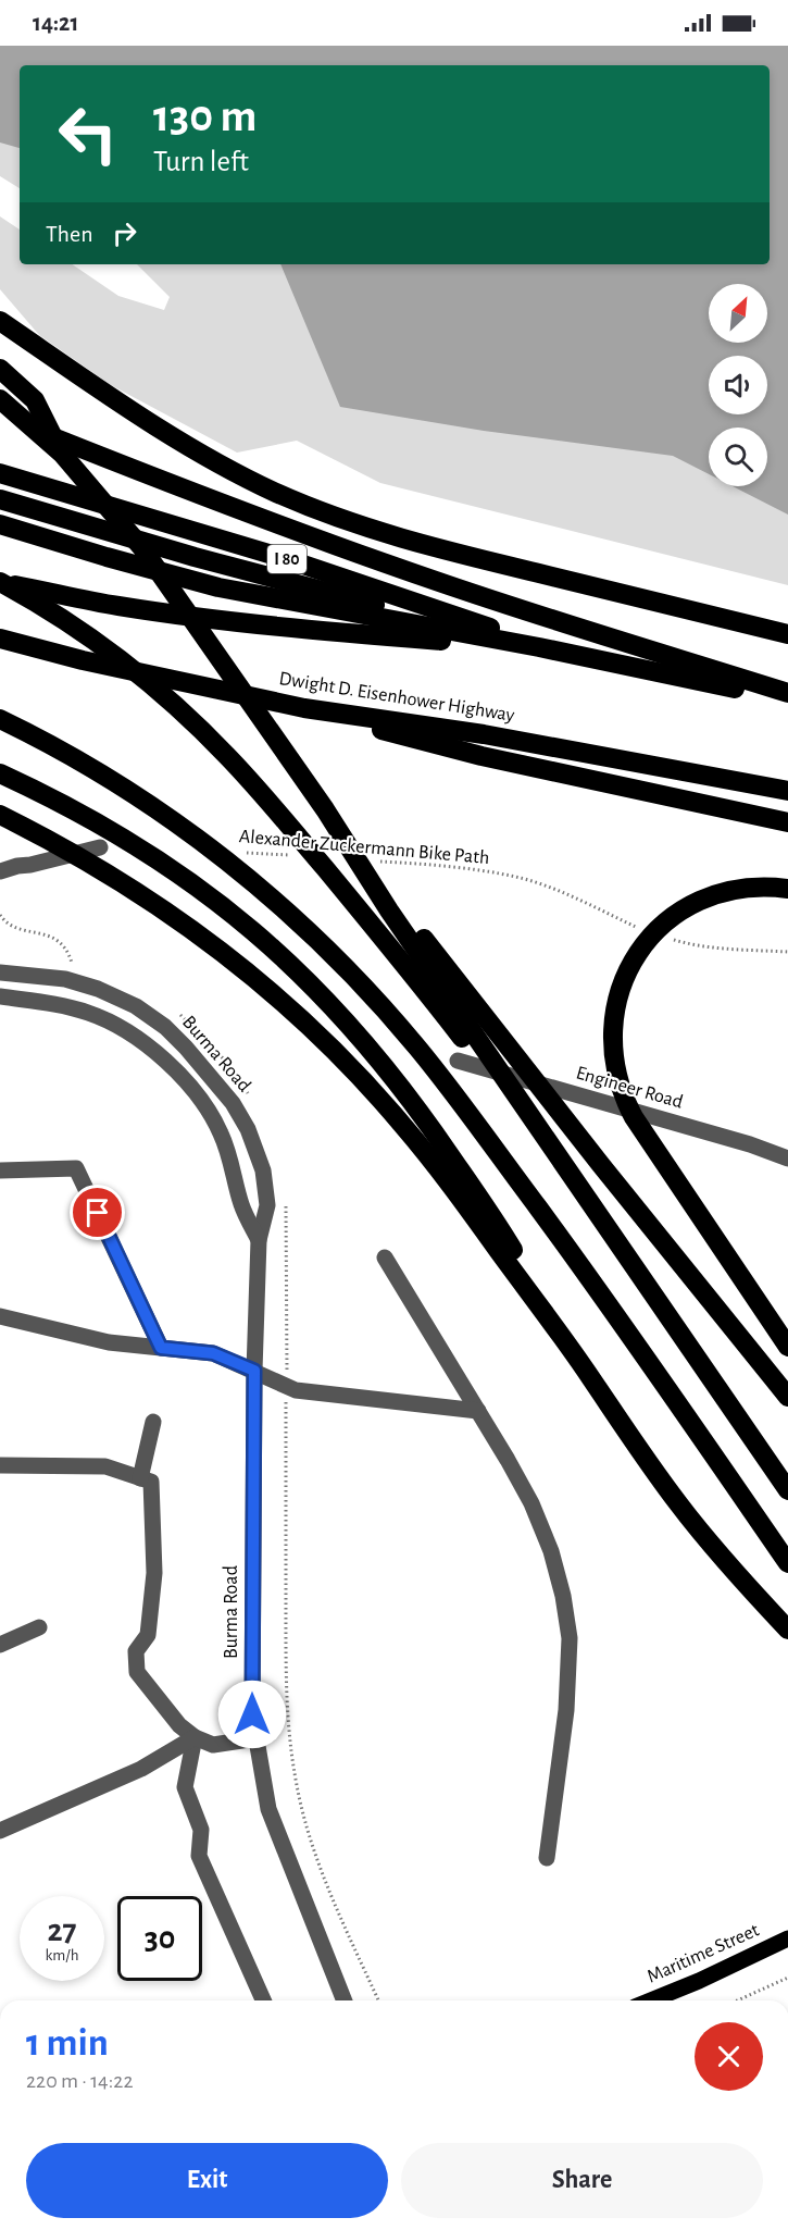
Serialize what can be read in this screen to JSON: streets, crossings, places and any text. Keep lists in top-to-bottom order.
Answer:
{
  "streets": {
    "highway": ["I 80", "Dwight D. Eisenhower Highway"],
    "main road": ["Maritime Street"],
    "street": ["Burma Road", "Engineer Road"],
    "path": ["Alexander Zuckermann Bike Path"]
  },
  "north": "top right",
  "page": {
    "status": "14:21",
    "turn": ["130 m", "Turn left"],
    "then": "Then",
    "speed": "27 km/h",
    "limit": "30",
    "heading": ["1 min", "220 m · 14:22"],
    "buttons": ["Exit", "Share"]
  }
}
